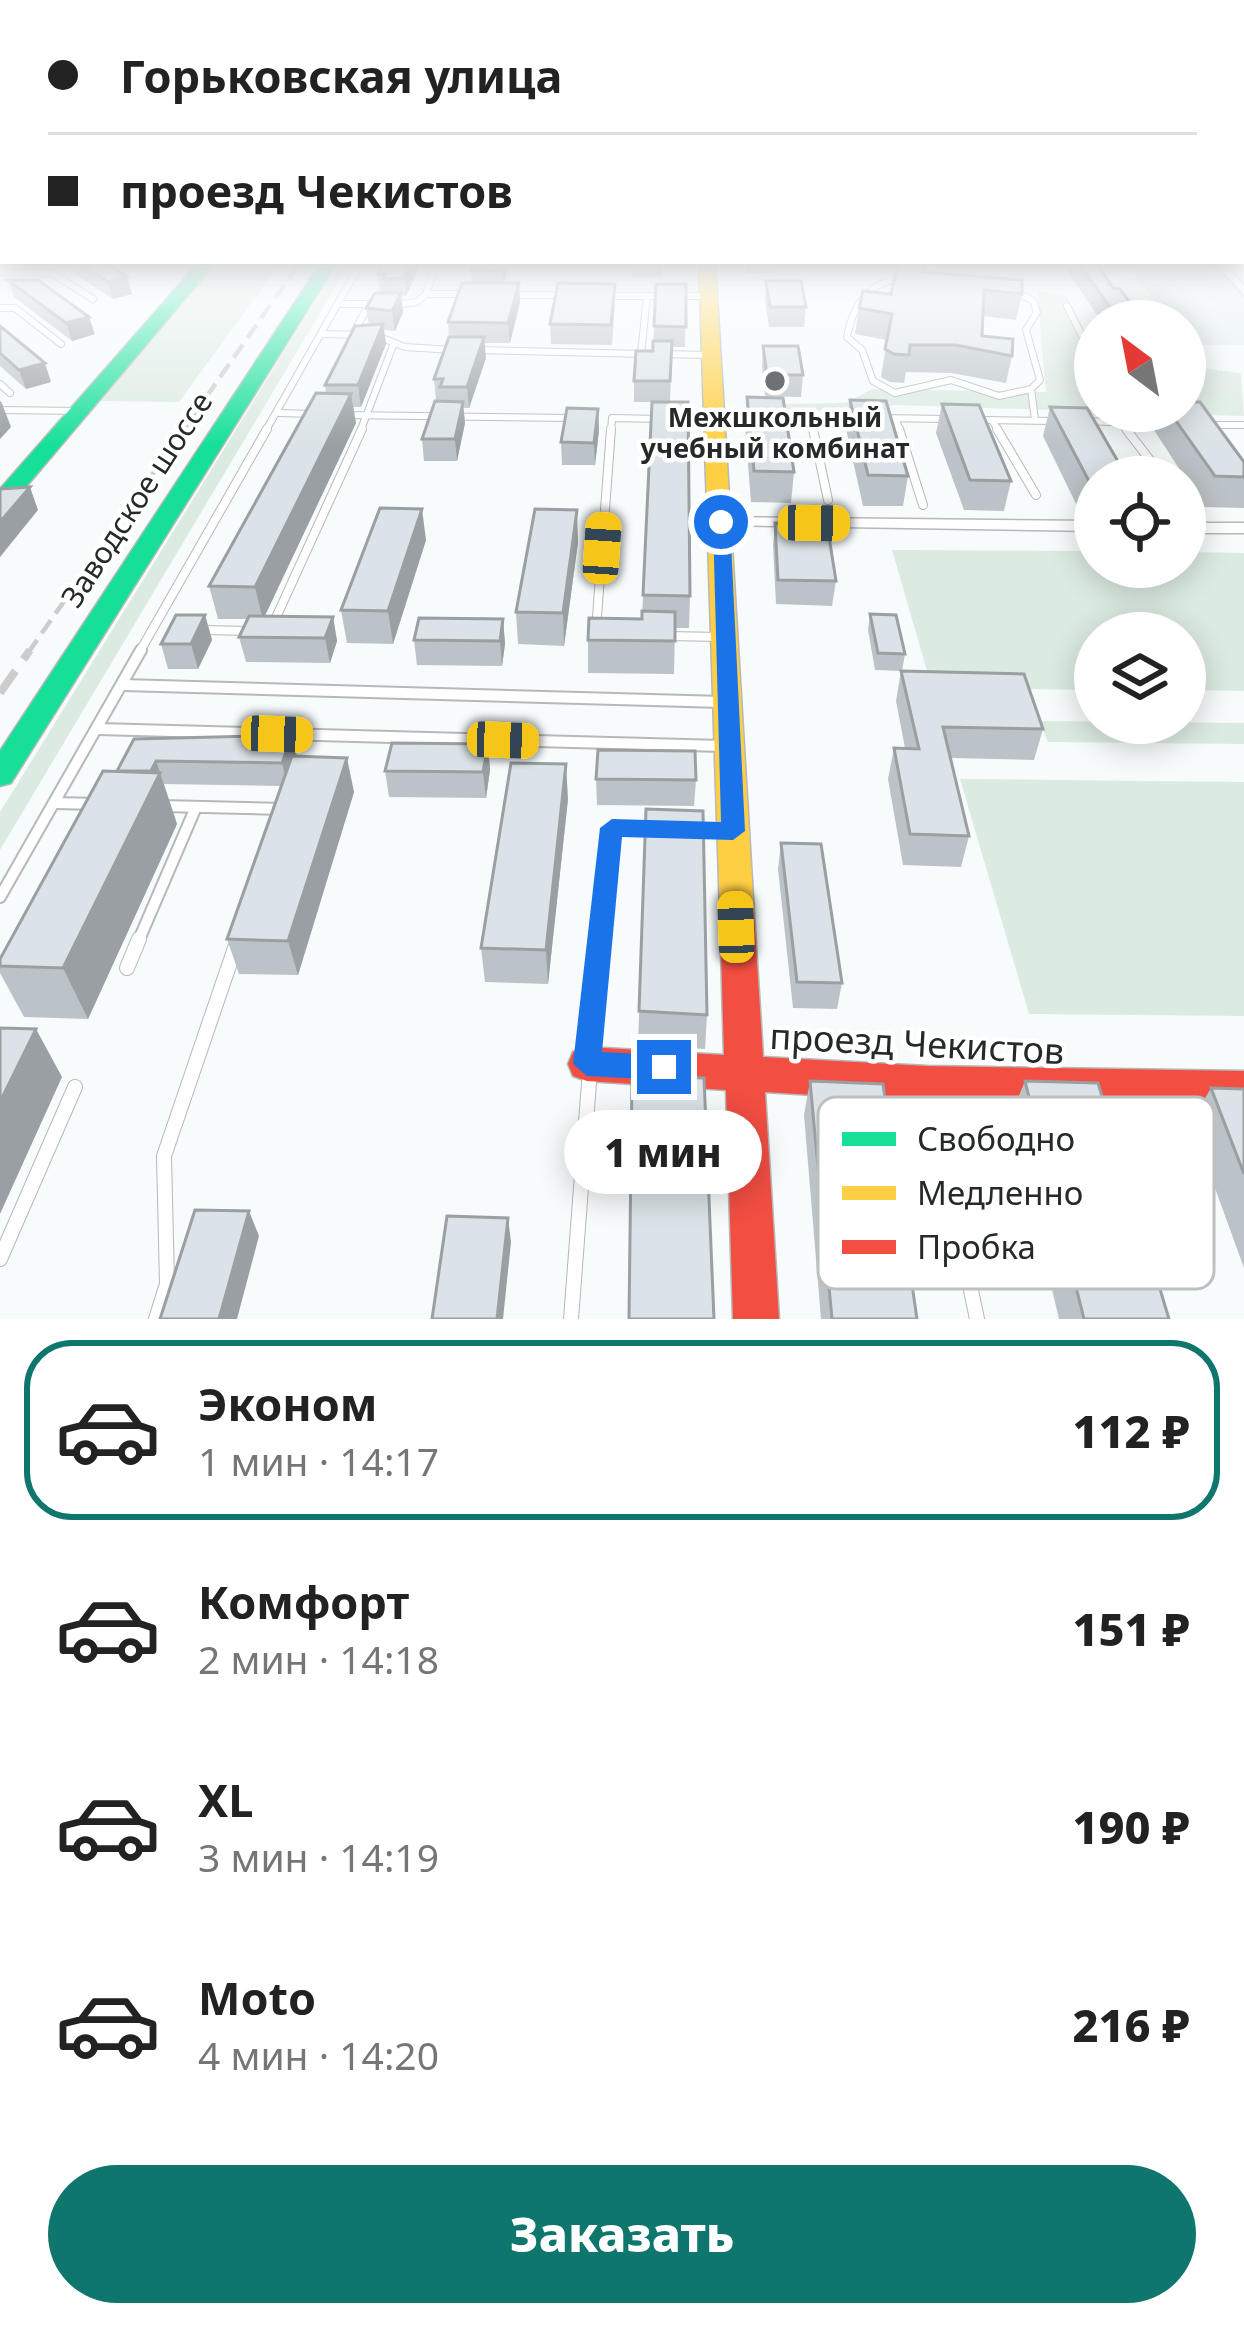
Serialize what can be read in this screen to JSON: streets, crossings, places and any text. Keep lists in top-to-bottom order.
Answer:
{
  "streets": {
    "street": ["Заводское шоссе", "проезд Чекистов"]
  },
  "places": ["Межшкольный учебный комбинат"],
  "legend": ["Свободно", "Медленно", "Пробка"],
  "north": "top left",
  "page": {
    "banner": ["Горьковская улица", "проезд Чекистов"],
    "bubble": "1 мин",
    "list": [
      {
        "name": "Эконом",
        "note": "1 мин · 14:17",
        "value": "112 ₽"
      },
      {
        "name": "Комфорт",
        "note": "2 мин · 14:18",
        "value": "151 ₽"
      },
      {
        "name": "XL",
        "note": "3 мин · 14:19",
        "value": "190 ₽"
      },
      {
        "name": "Moto",
        "note": "4 мин · 14:20",
        "value": "216 ₽"
      }
    ],
    "buttons": "Заказать"
  }
}
